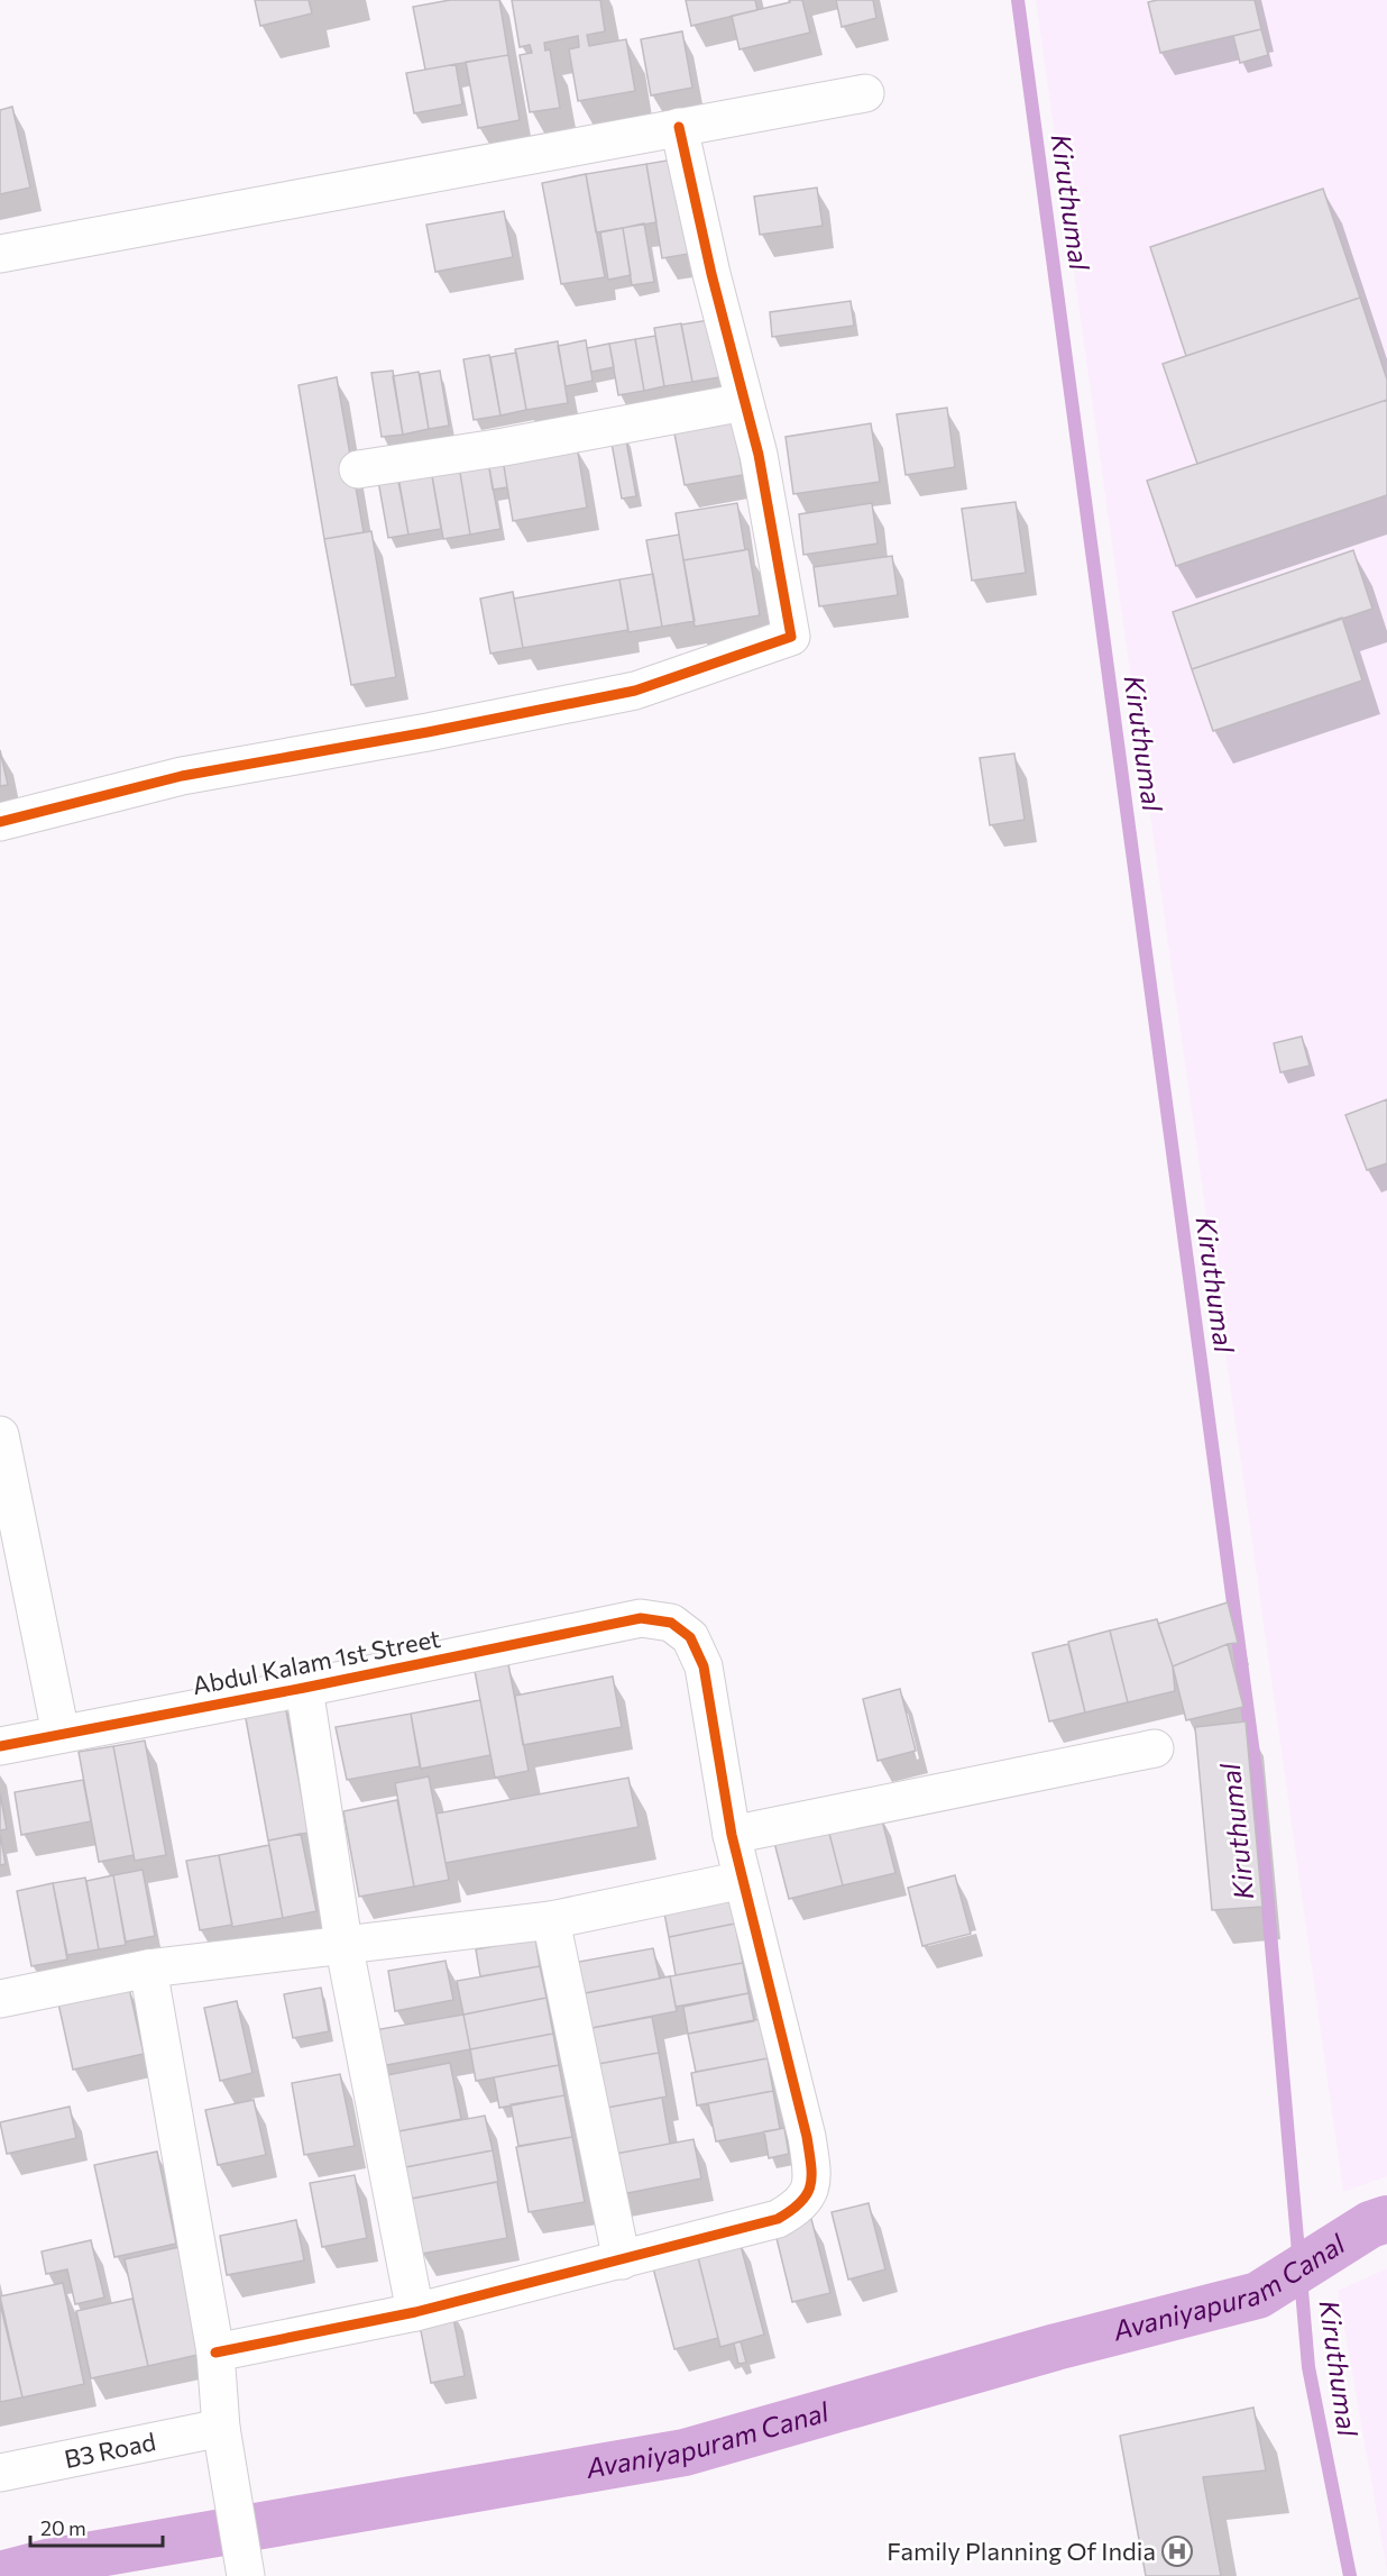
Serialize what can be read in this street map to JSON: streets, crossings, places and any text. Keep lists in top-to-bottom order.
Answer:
{
  "streets": {
    "street": ["Abdul Kalam 1st Street", "B3 Road"]
  },
  "water": ["Kiruthumal", "Avaniyapuram Canal"],
  "places": {
    "hospital": ["Family Planning Of India"]
  },
  "scale_bar": "20 m"
}
